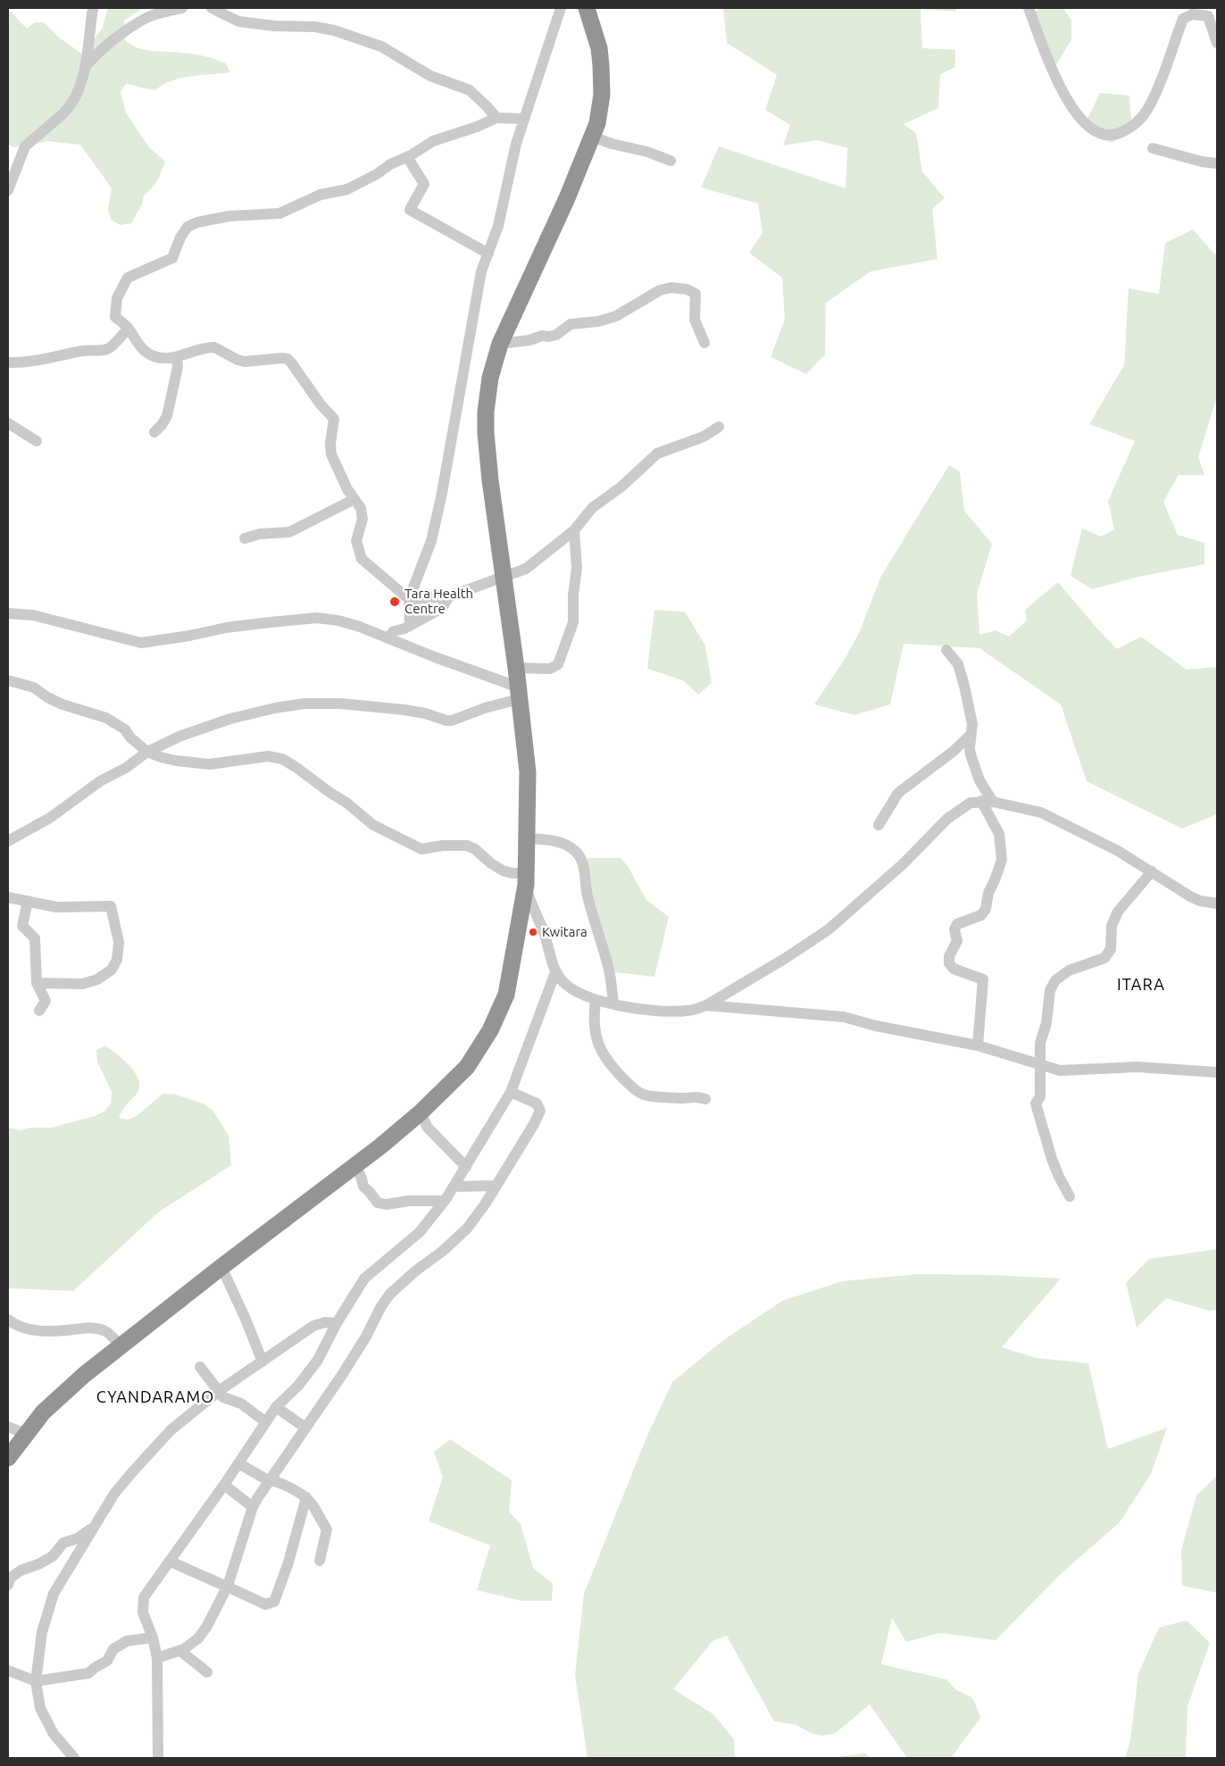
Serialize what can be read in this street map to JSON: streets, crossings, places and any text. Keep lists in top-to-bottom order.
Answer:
{
  "districts": ["ITARA", "CYANDARAMO"],
  "places": ["Tara Health Centre", "Kwitara"]
}
